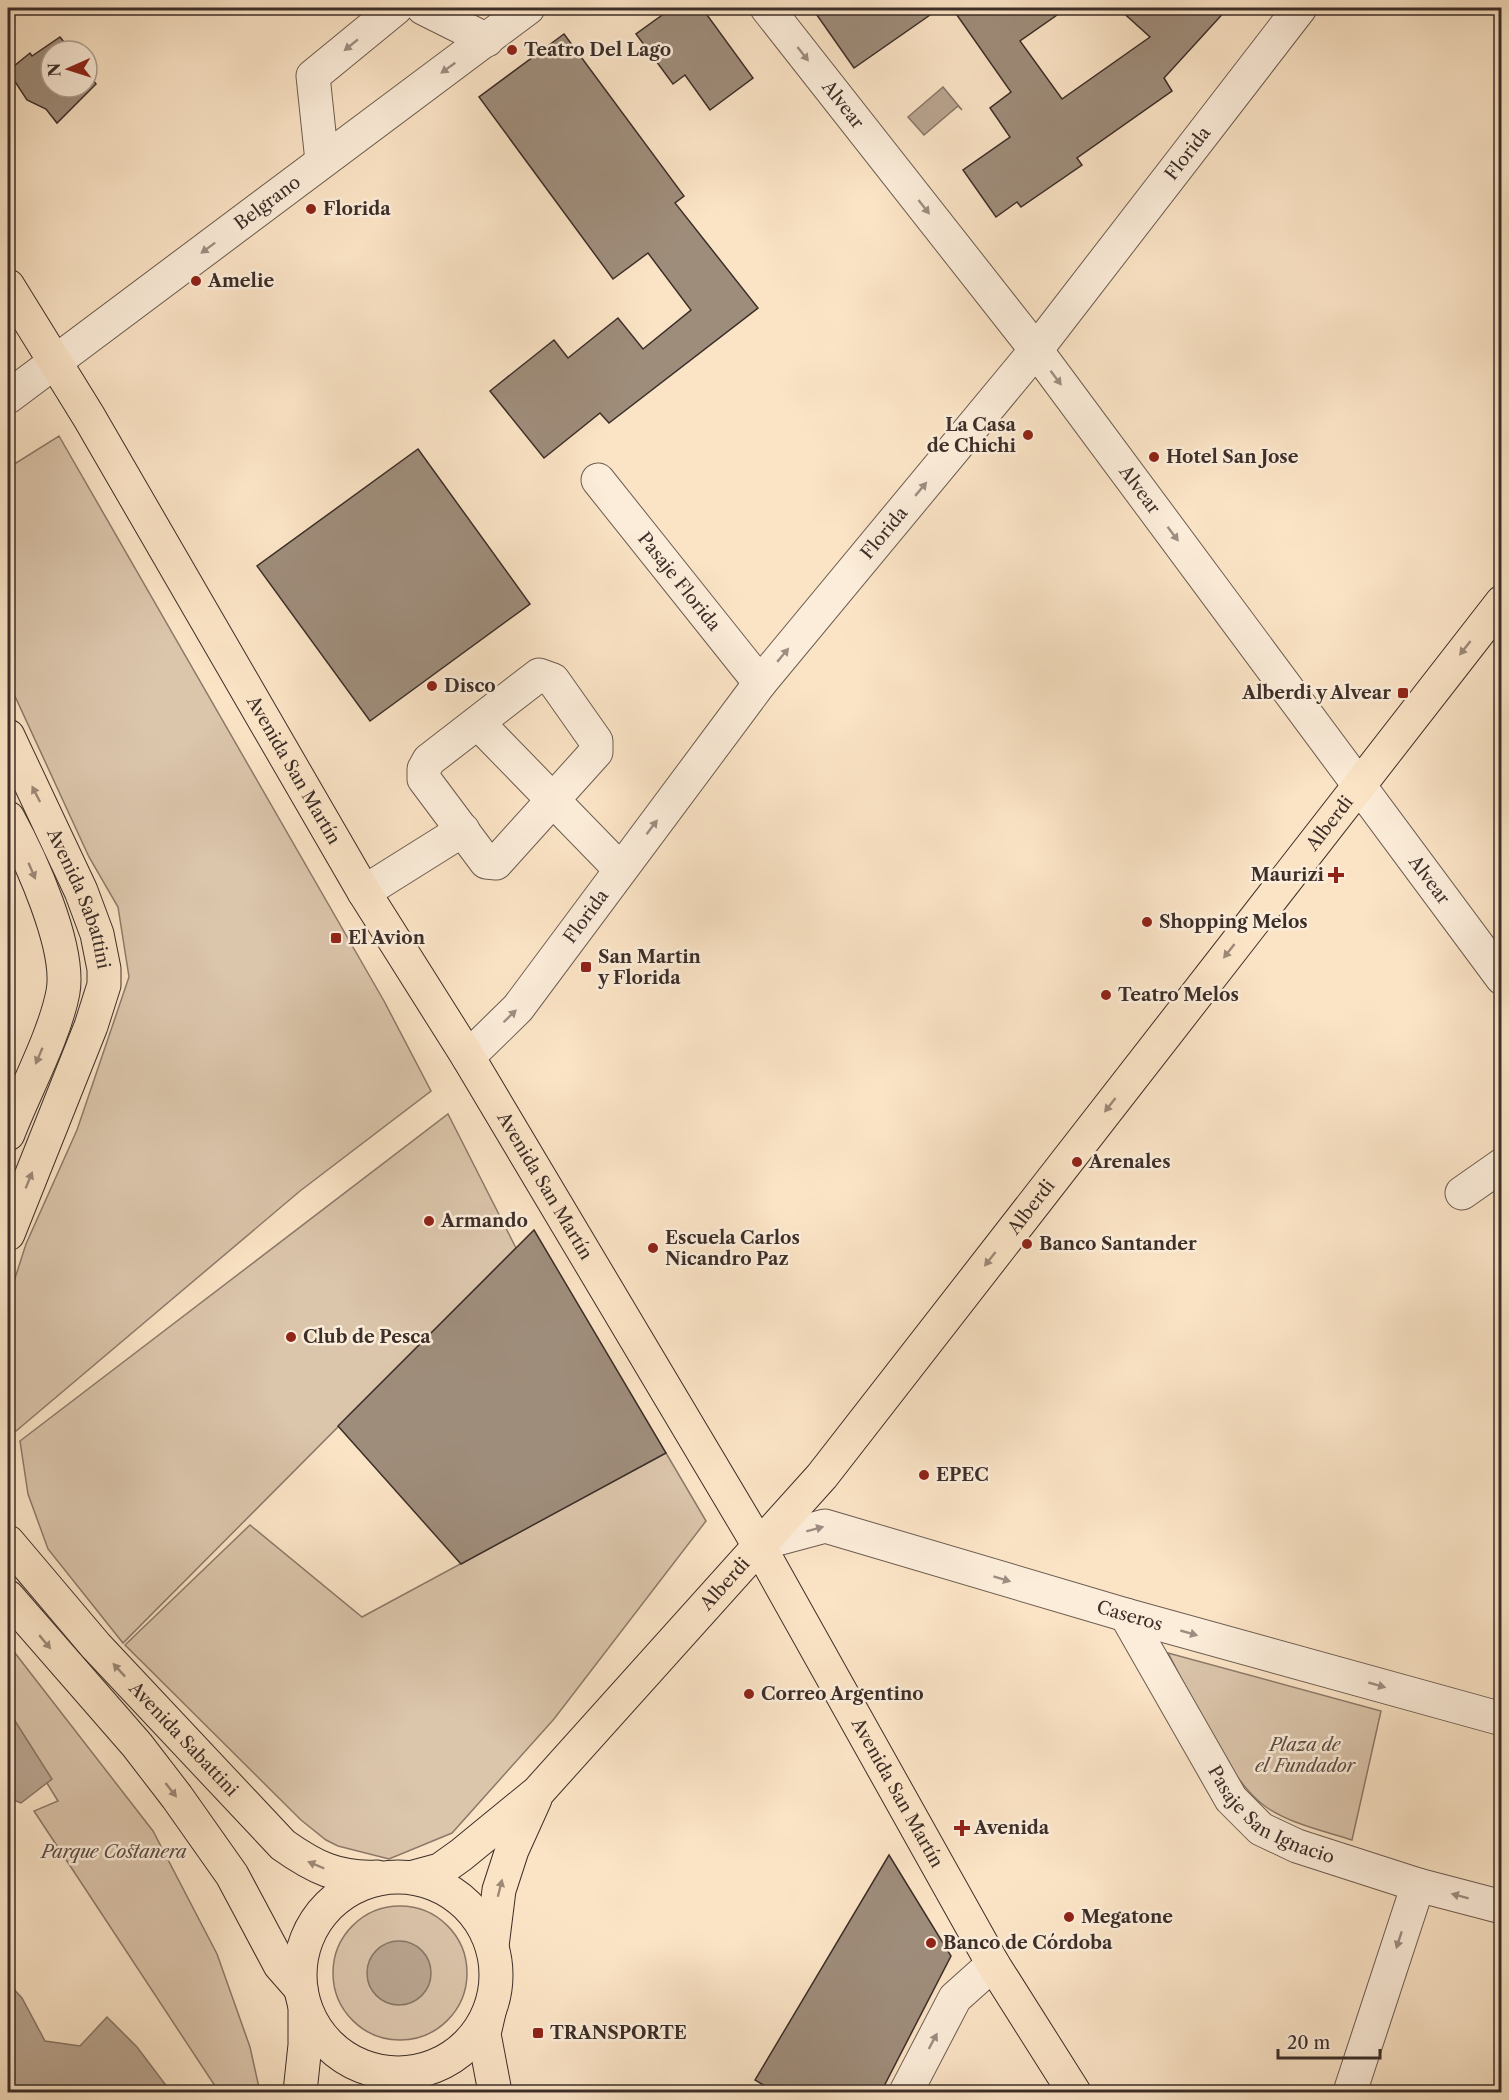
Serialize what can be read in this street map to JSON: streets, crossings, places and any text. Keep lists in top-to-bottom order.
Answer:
{
  "streets": {
    "main road": ["Avenida San Martín", "Alberdi", "Avenida Sabattini"],
    "street": [
      "Alvear",
      "Florida",
      "Belgrano",
      "Pasaje Florida",
      "Caseros",
      "Pasaje San Ignacio"
    ]
  },
  "crossings": [
    ["Alvear", "Florida"],
    ["Alvear", "Alberdi"],
    ["Florida", "Pasaje Florida"],
    ["Florida", "Avenida San Martín"],
    ["Belgrano", "Avenida San Martín"],
    ["Avenida San Martín", "Alberdi"],
    ["Avenida San Martín", "Caseros"],
    ["Alberdi", "Avenida Sabattini"],
    ["Alberdi", "Caseros"],
    ["Caseros", "Pasaje San Ignacio"]
  ],
  "one_way": [
    "Alvear",
    "Florida",
    "Belgrano",
    "Caseros"
  ],
  "parks": ["Plaza de el Fundador", "Parque Costanera"],
  "places": {
    "other": [
      "Teatro Del Lago",
      "Florida",
      "Amelie",
      "La Casa de Chichi",
      "Hotel San Jose",
      "Disco",
      "Shopping Melos",
      "Teatro Melos",
      "Arenales",
      "Armando",
      "Banco Santander",
      "Escuela Carlos Nicandro Paz",
      "Club de Pesca",
      "EPEC",
      "Correo Argentino",
      "Megatone",
      "Banco de Córdoba"
    ],
    "transit": [
      "Alberdi y Alvear",
      "El Avion",
      "San Martin y Florida",
      "TRANSPORTE"
    ],
    "health": ["Maurizi", "Avenida"]
  },
  "scale_bar": "20 m",
  "north": "left"
}
